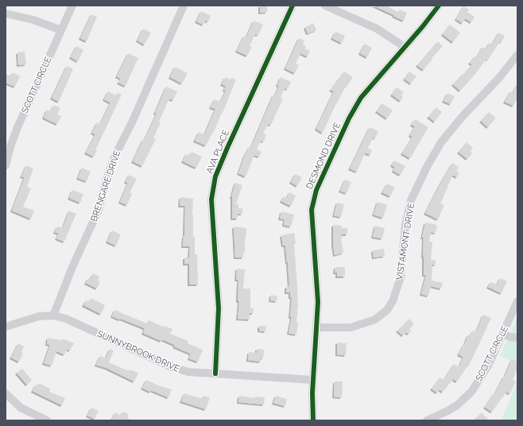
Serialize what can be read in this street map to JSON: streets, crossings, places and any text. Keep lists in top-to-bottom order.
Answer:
{
  "streets": {
    "street": [
      "SCOTT CIRCLE",
      "AVA PLACE",
      "DESMOND DRIVE",
      "BRENGARE DRIVE",
      "VISTAMONT DRIVE",
      "SUNNYBROOK DRIVE"
    ]
  },
  "crossings": [
    ["AVA PLACE", "SUNNYBROOK DRIVE"],
    ["DESMOND DRIVE", "VISTAMONT DRIVE"],
    ["DESMOND DRIVE", "SUNNYBROOK DRIVE"],
    ["BRENGARE DRIVE", "SUNNYBROOK DRIVE"]
  ]
}
